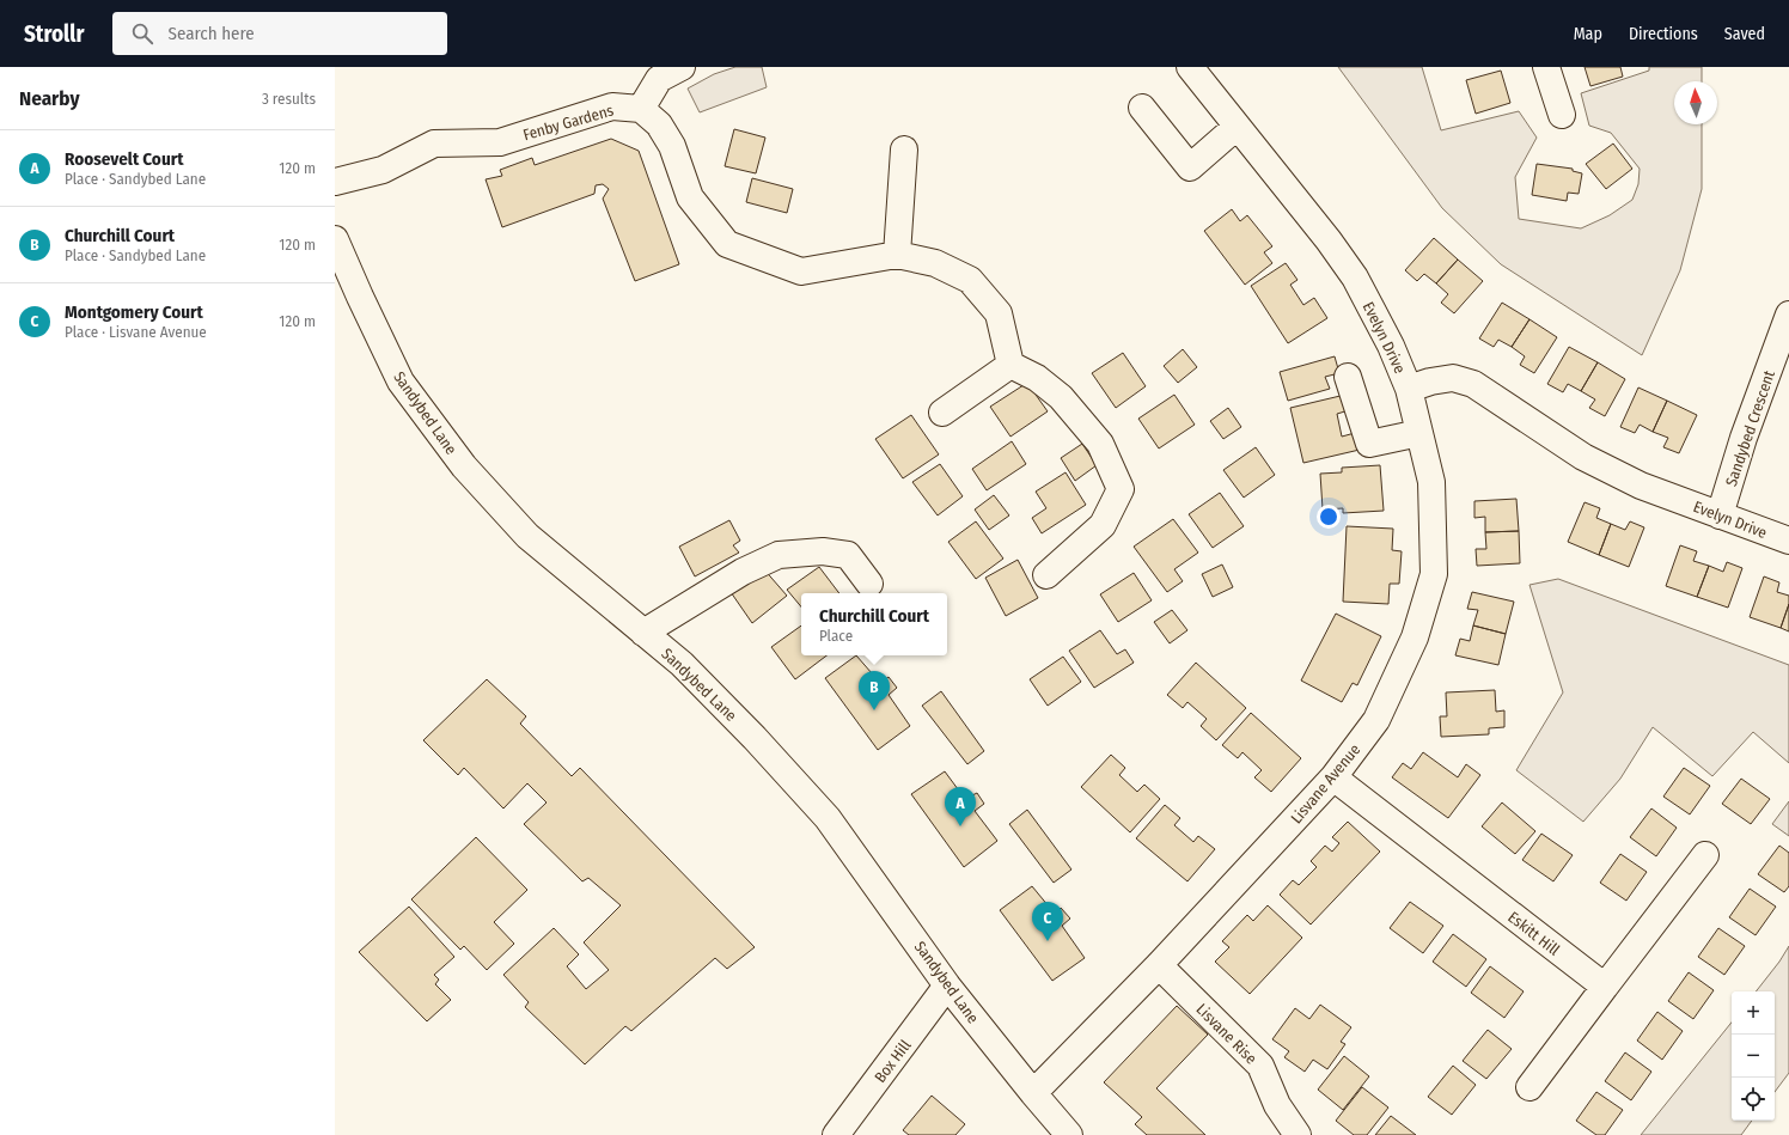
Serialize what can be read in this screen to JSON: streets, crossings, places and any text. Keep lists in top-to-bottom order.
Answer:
{
  "streets": {
    "street": [
      "Fenby Gardens",
      "Evelyn Drive",
      "Sandybed Lane",
      "Sandybed Crescent",
      "Lisvane Avenue",
      "Eskitt Hill",
      "Lisvane Rise",
      "Box Hill"
    ]
  },
  "crossings": [
    ["Evelyn Drive", "Sandybed Crescent"],
    ["Evelyn Drive", "Lisvane Avenue"],
    ["Sandybed Lane", "Lisvane Avenue"],
    ["Sandybed Lane", "Box Hill"],
    ["Lisvane Avenue", "Eskitt Hill"],
    ["Lisvane Avenue", "Lisvane Rise"]
  ],
  "north": "top",
  "page": {
    "header": "Strollr",
    "search": "Search here",
    "nav": ["Map", "Directions", "Saved"],
    "heading": ["Nearby", "3 results"],
    "list": [
      {
        "mark": "A",
        "name": "Roosevelt Court",
        "note": "Place · Sandybed Lane",
        "value": "120 m"
      },
      {
        "mark": "B",
        "name": "Churchill Court",
        "note": "Place · Sandybed Lane",
        "value": "120 m"
      },
      {
        "mark": "C",
        "name": "Montgomery Court",
        "note": "Place · Lisvane Avenue",
        "value": "120 m"
      }
    ],
    "popup": ["Churchill Court", "Place"],
    "pins": ["B", "A", "C"],
    "map_buttons": ["+", "−"]
  }
}
